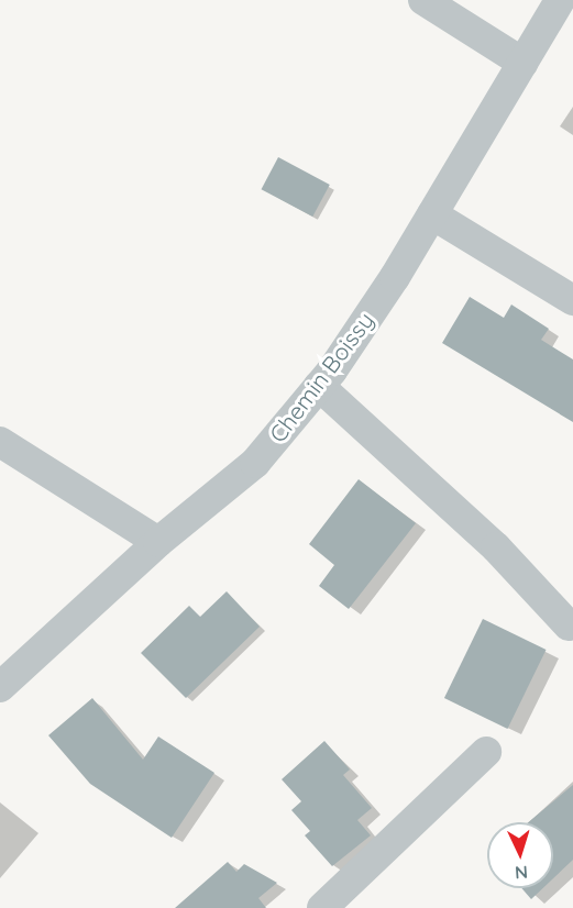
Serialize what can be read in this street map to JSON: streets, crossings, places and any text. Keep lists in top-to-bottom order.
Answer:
{
  "streets": {
    "street": ["Chemin Boissy"]
  },
  "north": "bottom"
}
